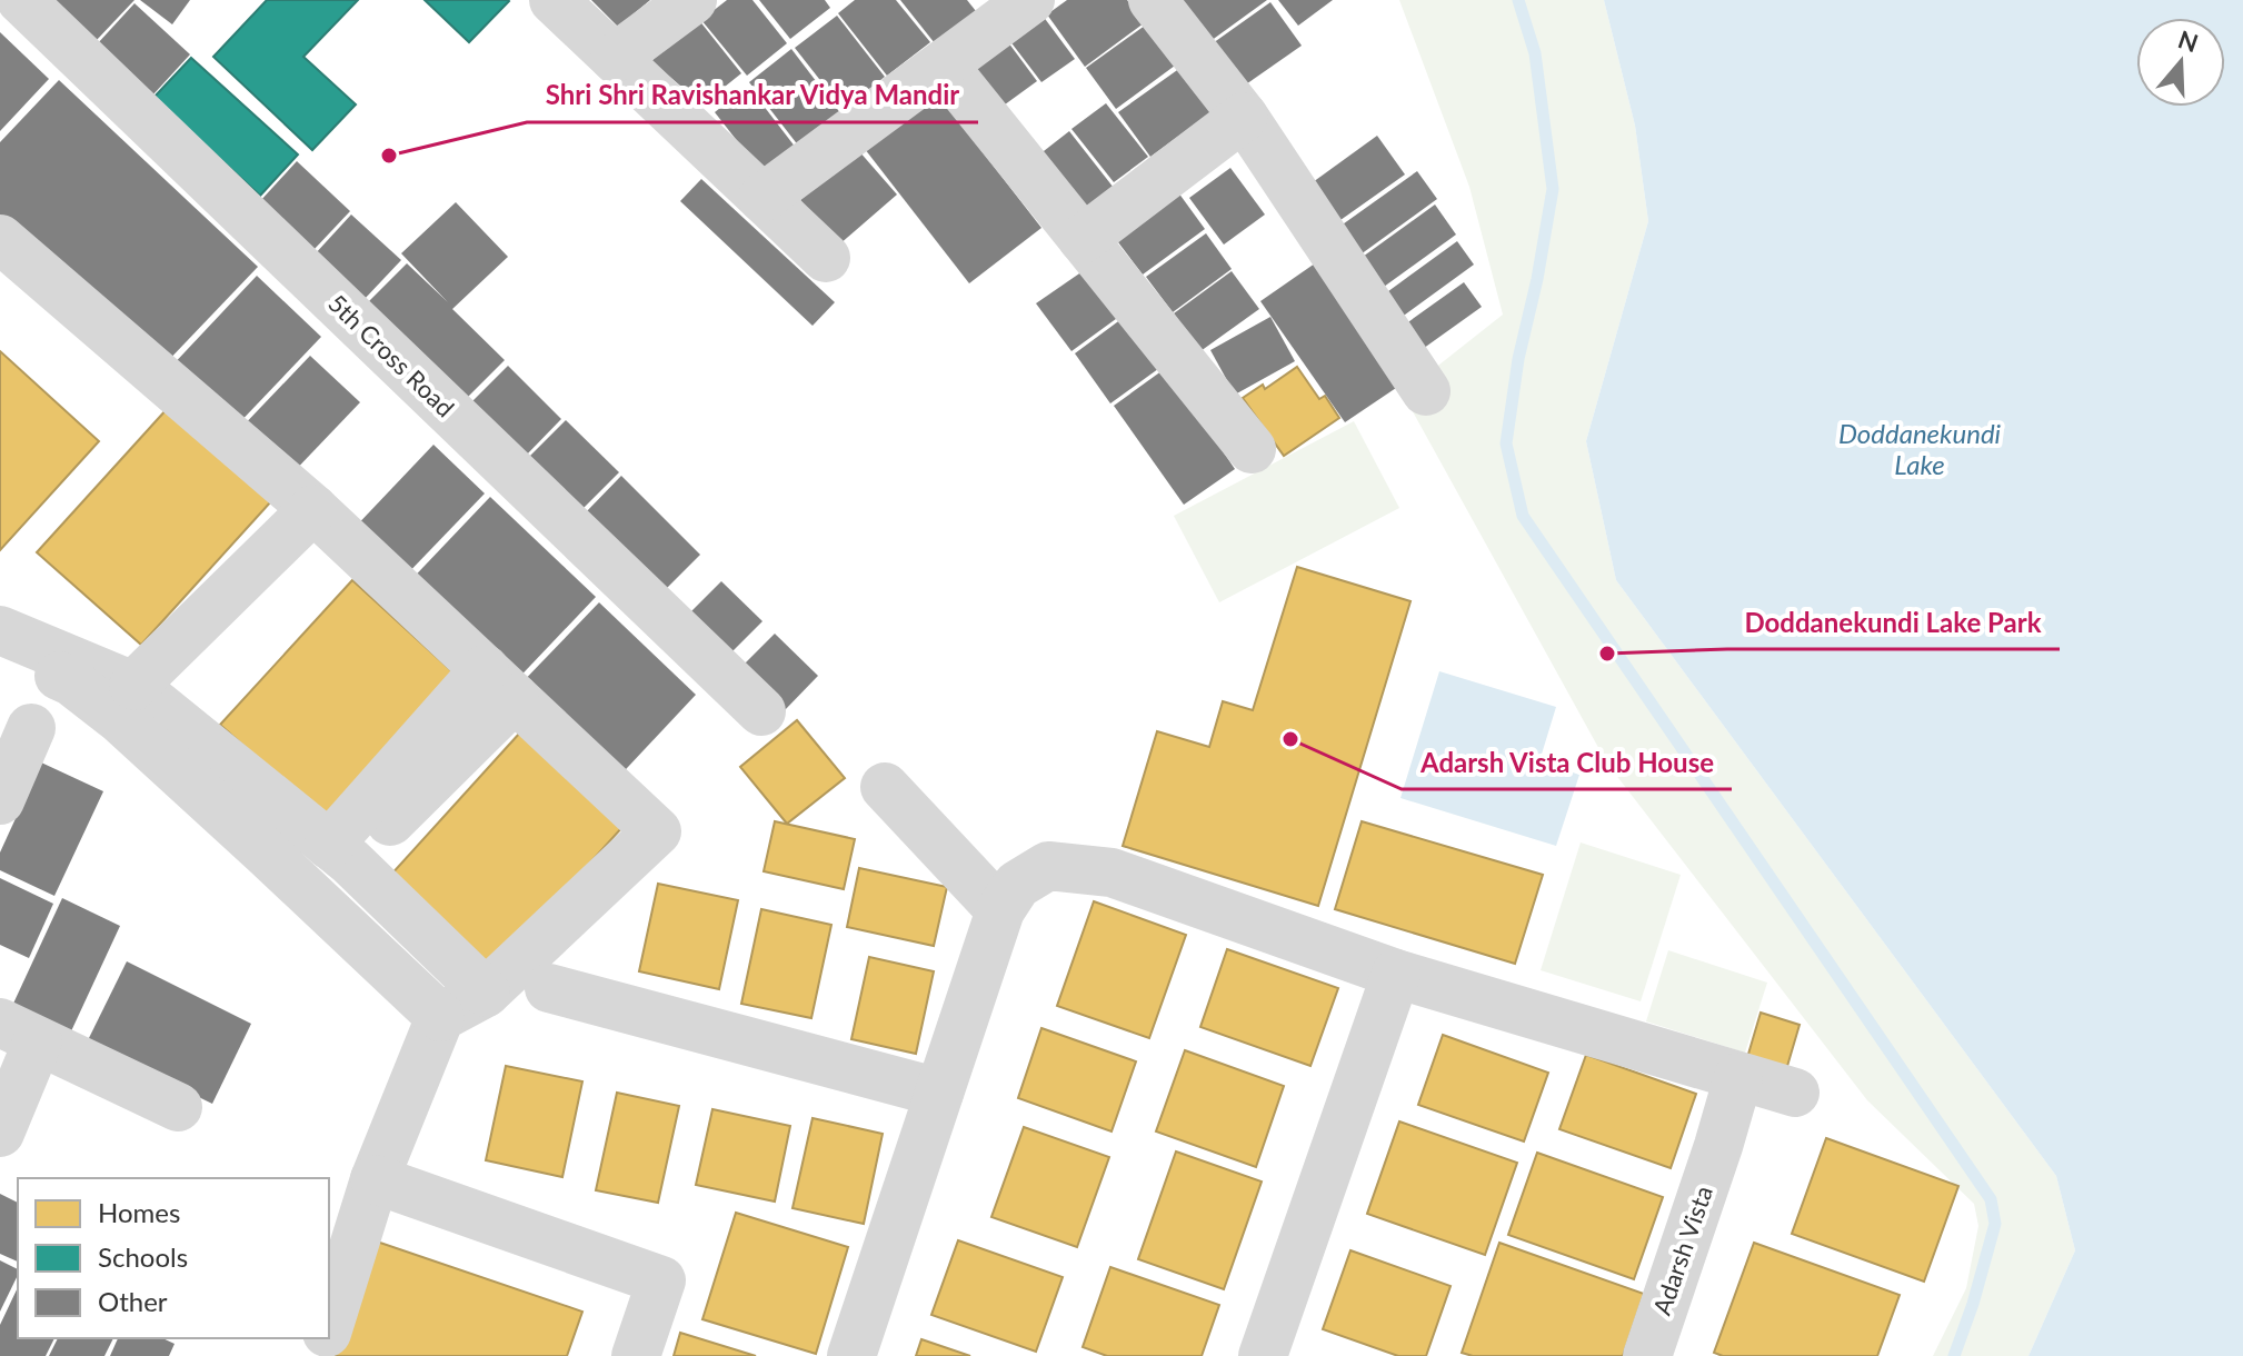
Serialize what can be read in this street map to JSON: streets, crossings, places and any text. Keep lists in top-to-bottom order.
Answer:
{
  "streets": {
    "street": ["5th Cross Road", "Adarsh Vista"]
  },
  "water": ["Doddanekundi Lake"],
  "places": ["Shri Shri Ravishankar Vidya Mandir", "Doddanekundi Lake Park", "Adarsh Vista Club House"],
  "legend": ["Homes", "Schools", "Other"],
  "north": "top"
}
